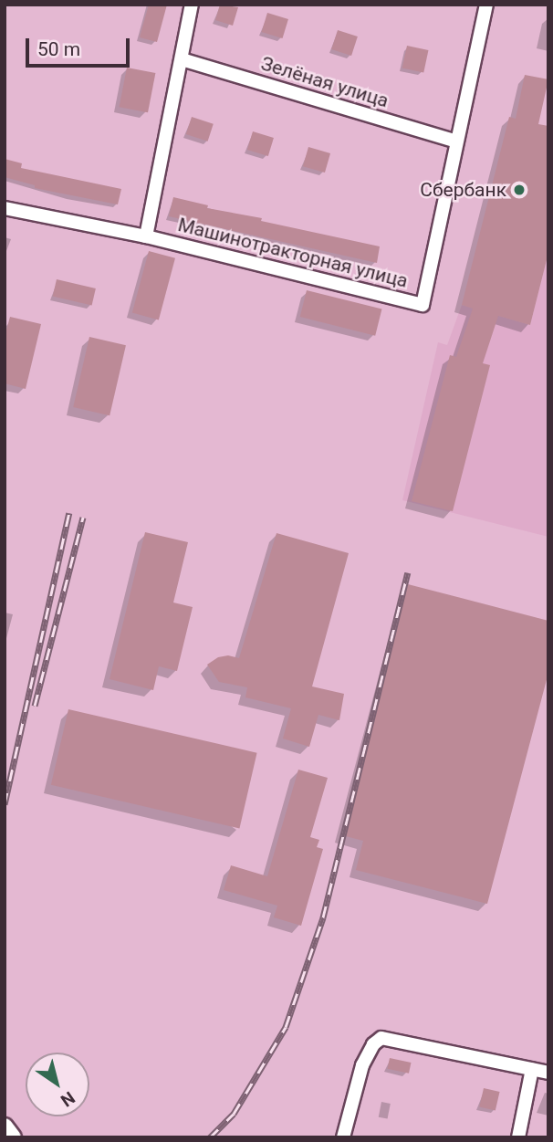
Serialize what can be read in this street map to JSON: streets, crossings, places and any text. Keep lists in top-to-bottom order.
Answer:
{
  "streets": {
    "street": ["Зелёная улица", "Машинотракторная улица"]
  },
  "crossings": [
    ["Зелёная улица", "Машинотракторная улица"]
  ],
  "places": ["Сбербанк"],
  "scale_bar": "50 m",
  "north": "bottom right"
}
